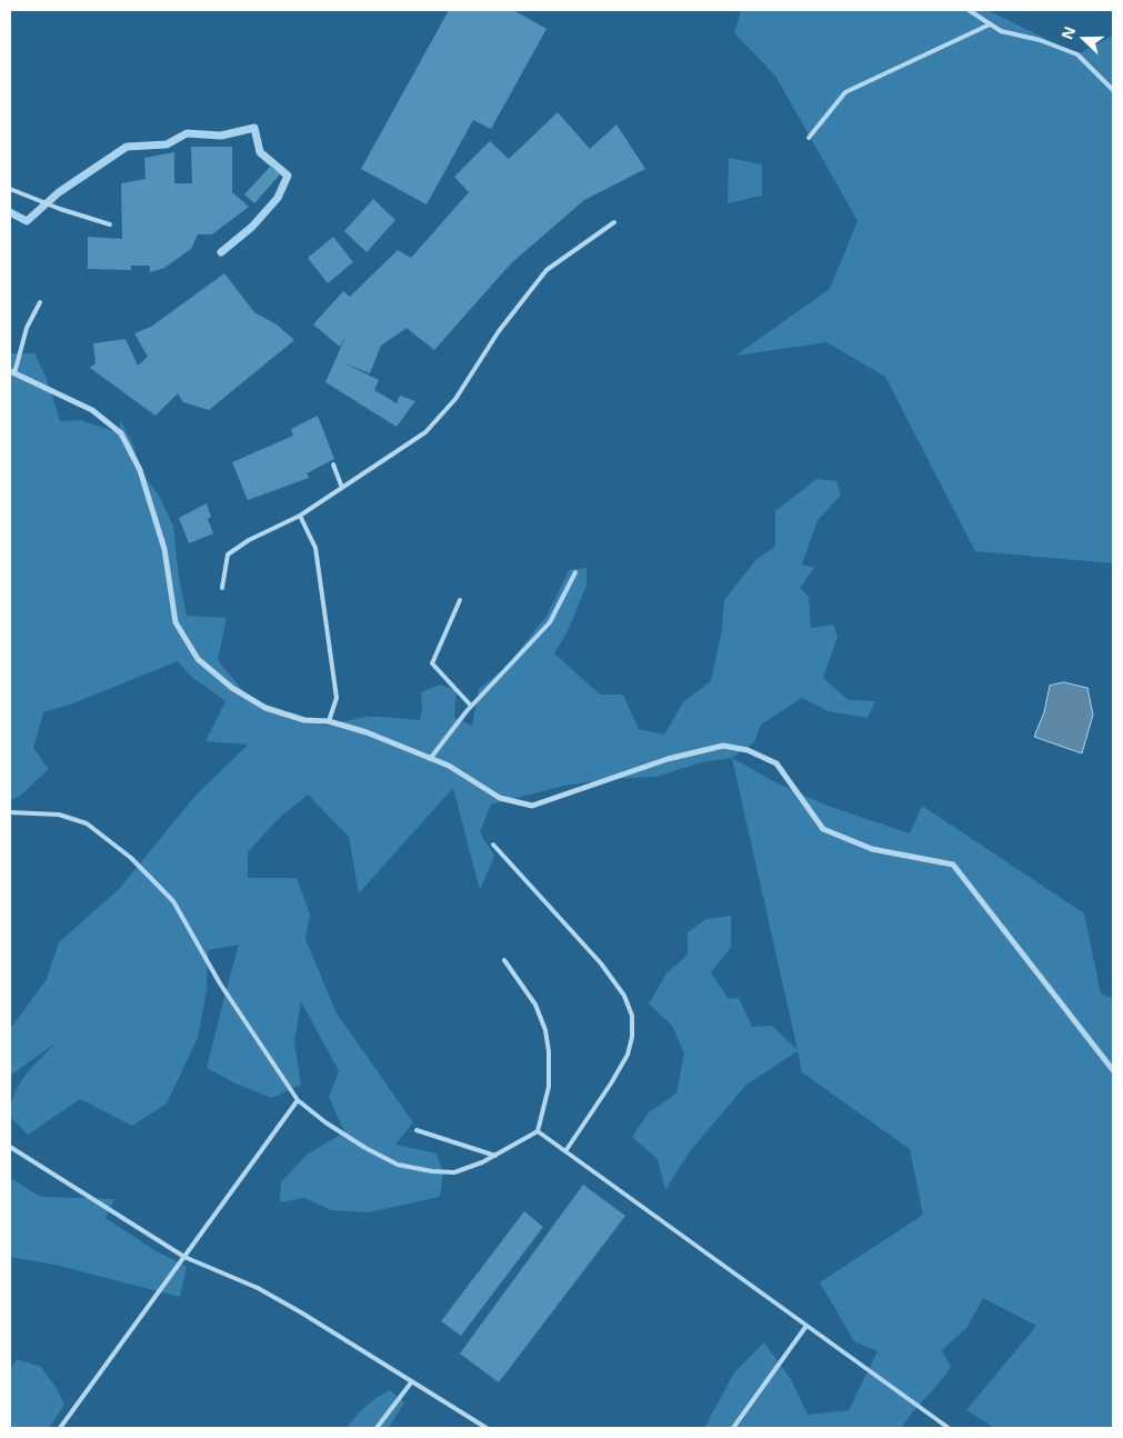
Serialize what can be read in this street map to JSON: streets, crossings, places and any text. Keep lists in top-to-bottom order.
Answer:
{
  "north": "left"
}
